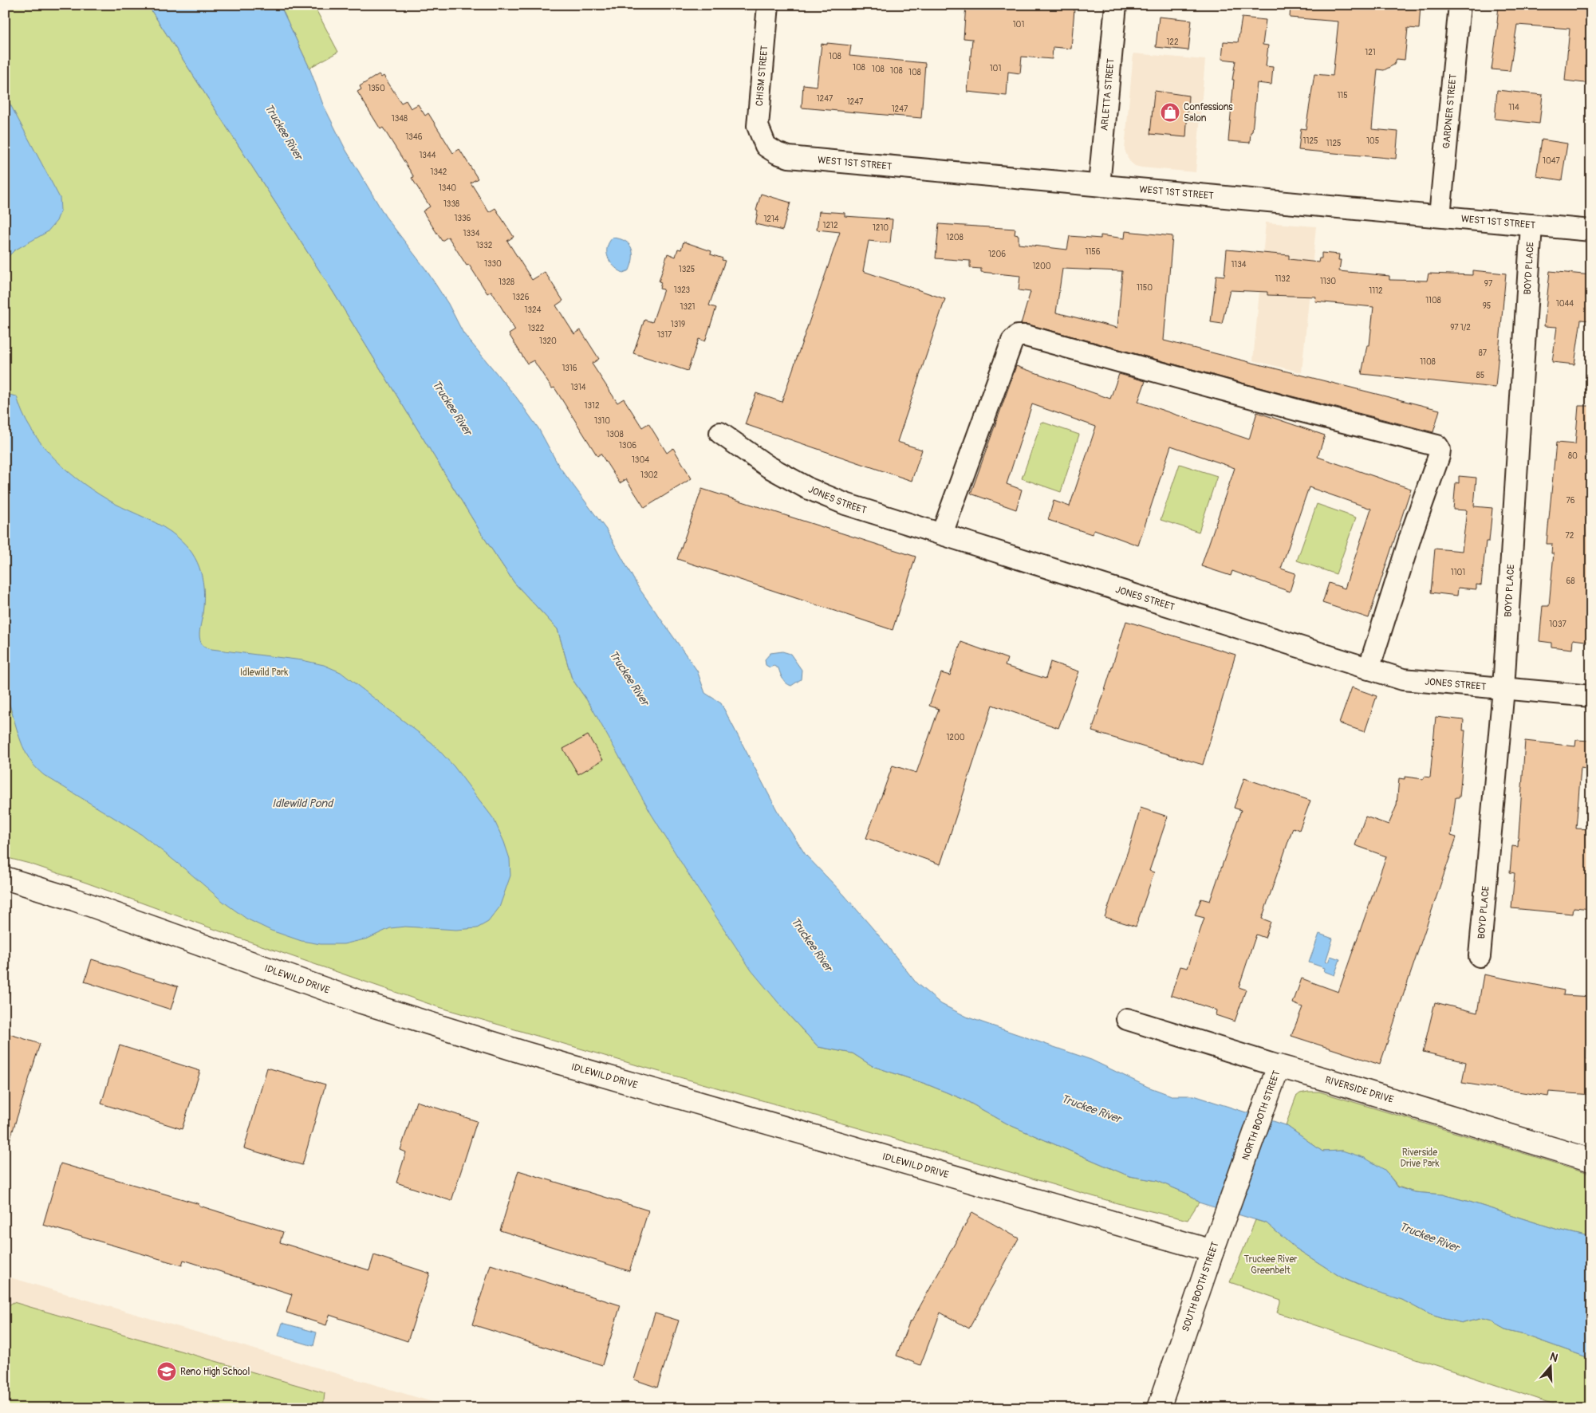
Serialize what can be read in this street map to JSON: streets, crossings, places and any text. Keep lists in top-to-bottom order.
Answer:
{
  "streets": {
    "street": [
      "CHISM STREET",
      "ARLETTA STREET",
      "GARDNER STREET",
      "WEST 1ST STREET",
      "BOYD PLACE",
      "JONES STREET",
      "IDLEWILD DRIVE",
      "RIVERSIDE DRIVE",
      "NORTH BOOTH STREET",
      "SOUTH BOOTH STREET"
    ]
  },
  "crossings": [
    ["CHISM STREET", "WEST 1ST STREET"],
    ["ARLETTA STREET", "WEST 1ST STREET"],
    ["GARDNER STREET", "WEST 1ST STREET"],
    ["WEST 1ST STREET", "BOYD PLACE"],
    ["BOYD PLACE", "JONES STREET"],
    ["IDLEWILD DRIVE", "SOUTH BOOTH STREET"],
    ["RIVERSIDE DRIVE", "NORTH BOOTH STREET"],
    ["NORTH BOOTH STREET", "SOUTH BOOTH STREET"]
  ],
  "water": ["Truckee River", "Idlewild Pond"],
  "parks": ["Idlewild Park", "Riverside Drive Park", "Truckee River Greenbelt"],
  "places": {
    "shop": ["Confessions Salon"],
    "school or university": ["Reno High School"]
  },
  "house_numbers": [
    "101",
    "122",
    "121",
    "108",
    "108",
    "101",
    "108",
    "108",
    "108",
    "1350",
    "115",
    "1247",
    "1247",
    "114",
    "1247",
    "1348",
    "1346",
    "1125",
    "105",
    "1125",
    "1344",
    "1047",
    "1342",
    "1340",
    "1338",
    "1336",
    "1214",
    "1212",
    "1210",
    "1334",
    "1208",
    "1332",
    "1156",
    "1206",
    "1330",
    "1134",
    "1200",
    "1325",
    "1132",
    "1130",
    "1328",
    "97",
    "1150",
    "1323",
    "1112",
    "1326",
    "1108",
    "1044",
    "95",
    "1321",
    "1324",
    "1319",
    "97 1/2",
    "1322",
    "1317",
    "1320",
    "87",
    "1108",
    "1316",
    "85",
    "1314",
    "1312",
    "1310",
    "1308",
    "1306",
    "80",
    "1304",
    "1302",
    "76",
    "72",
    "1101",
    "68",
    "1037",
    "1200"
  ],
  "north": "top"
}
